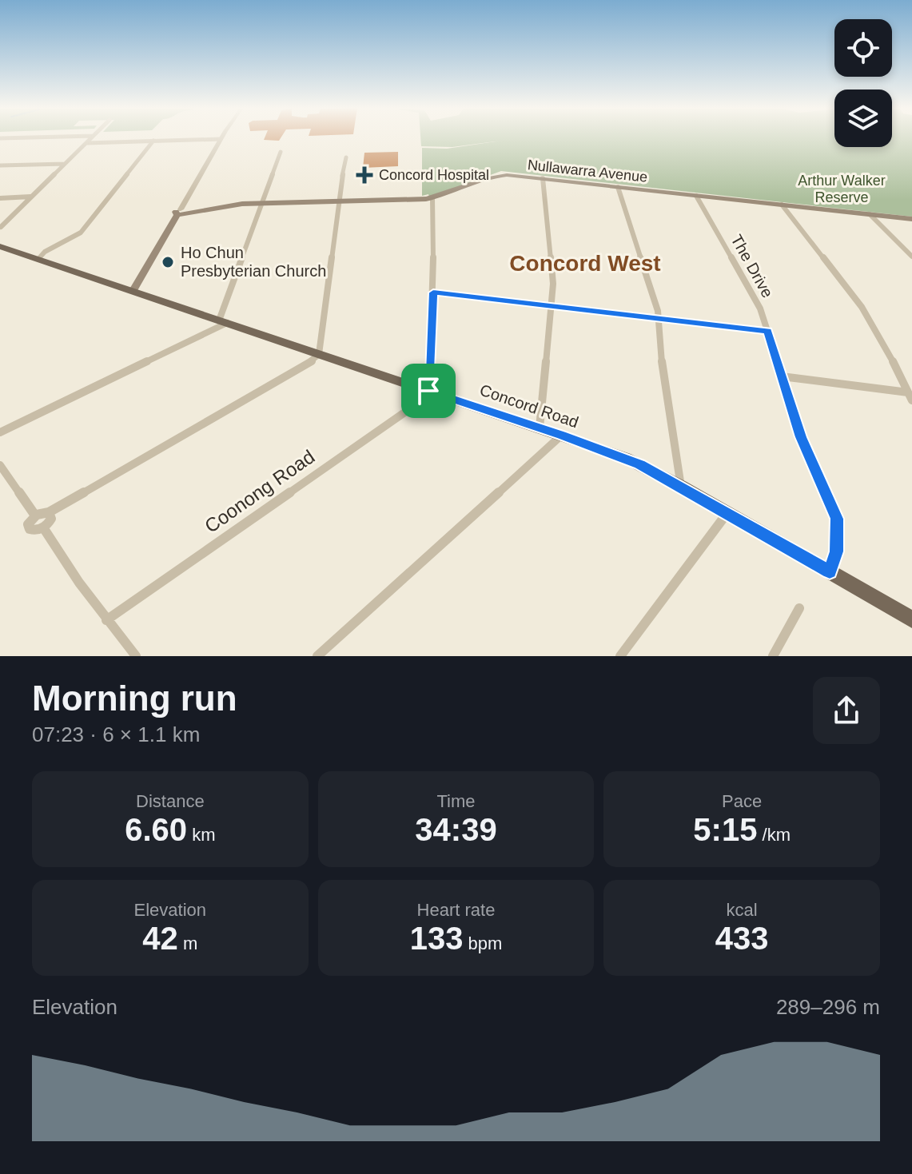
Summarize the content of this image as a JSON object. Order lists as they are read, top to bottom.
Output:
{
  "streets": {
    "main road": ["Nullawarra Avenue", "Concord Road"],
    "street": ["The Drive", "Coonong Road"]
  },
  "crossings": [
    ["Nullawarra Avenue", "The Drive"],
    ["The Drive", "Concord Road"],
    ["Concord Road", "Coonong Road"]
  ],
  "districts": ["Concord West"],
  "parks": ["Arthur Walker Reserve"],
  "places": {
    "health": ["Concord Hospital"],
    "other": ["Ho Chun Presbyterian Church"]
  },
  "page": {
    "heading": ["Morning run", "07:23 · 6 × 1.1 km"],
    "stats": [
      ["Distance", "6.60 km"],
      ["Time", "34:39"],
      ["Pace", "5:15 /km"],
      ["Elevation", "42 m"],
      ["Heart rate", "133 bpm"],
      ["kcal", "433"]
    ],
    "chart": ["Elevation", "289–296 m"]
  }
}
